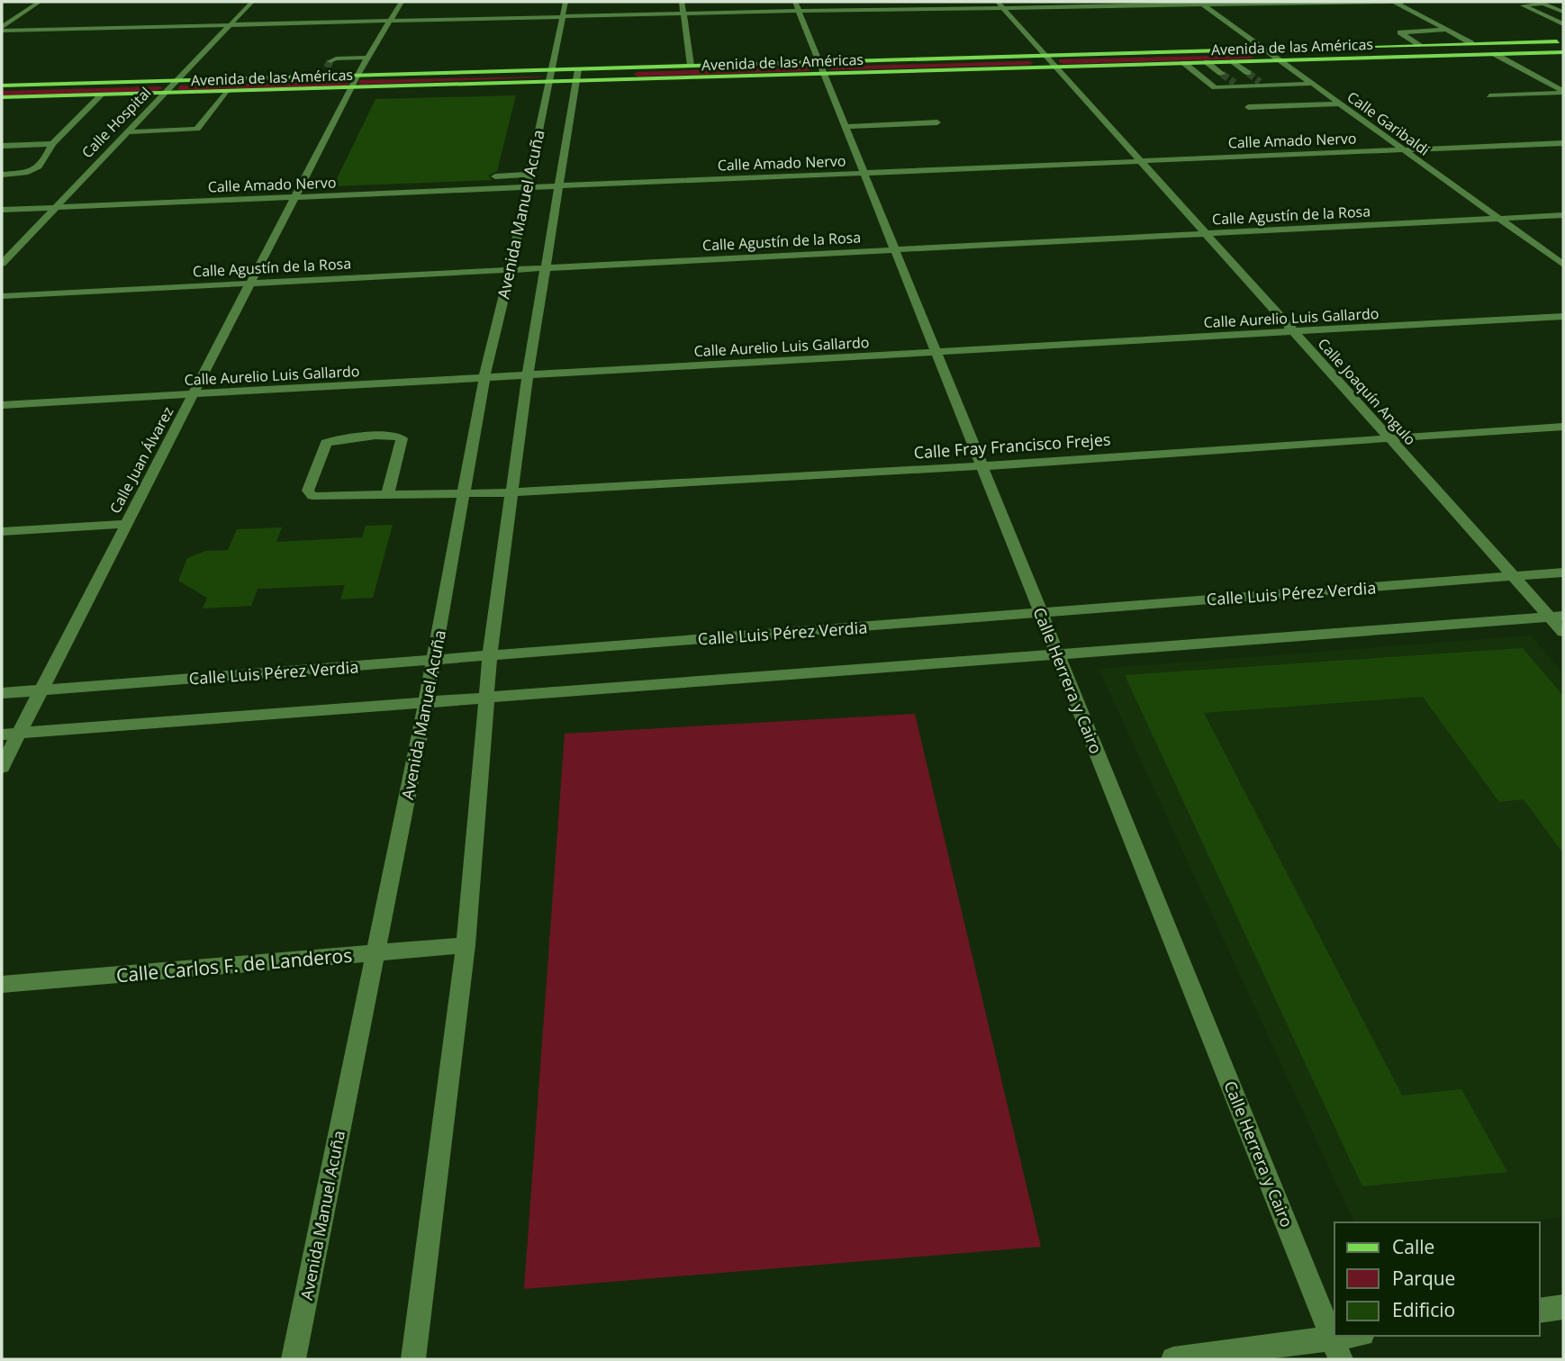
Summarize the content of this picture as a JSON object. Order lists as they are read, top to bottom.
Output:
{
  "streets": {
    "main road": ["Avenida de las Américas"],
    "street": [
      "Calle Hospital",
      "Calle Garibaldi",
      "Calle Amado Nervo",
      "Avenida Manuel Acuña",
      "Calle Agustín de la Rosa",
      "Calle Aurelio Luis Gallardo",
      "Calle Joaquín Angulo",
      "Calle Fray Francisco Frejes",
      "Calle Juan Álvarez",
      "Calle Luis Pérez Verdia",
      "Calle Herrera y Cairo",
      "Calle Carlos F. de Landeros"
    ]
  },
  "crossings": [
    ["Avenida de las Américas", "Calle Hospital"],
    ["Avenida de las Américas", "Calle Garibaldi"],
    ["Avenida de las Américas", "Avenida Manuel Acuña"],
    ["Avenida de las Américas", "Calle Joaquín Angulo"],
    ["Avenida de las Américas", "Calle Juan Álvarez"],
    ["Avenida de las Américas", "Calle Herrera y Cairo"],
    ["Calle Hospital", "Calle Amado Nervo"],
    ["Calle Garibaldi", "Calle Amado Nervo"],
    ["Calle Garibaldi", "Calle Agustín de la Rosa"],
    ["Calle Amado Nervo", "Avenida Manuel Acuña"],
    ["Calle Amado Nervo", "Calle Joaquín Angulo"],
    ["Calle Amado Nervo", "Calle Juan Álvarez"],
    ["Calle Amado Nervo", "Calle Herrera y Cairo"],
    ["Avenida Manuel Acuña", "Calle Agustín de la Rosa"],
    ["Avenida Manuel Acuña", "Calle Aurelio Luis Gallardo"],
    ["Avenida Manuel Acuña", "Calle Fray Francisco Frejes"],
    ["Avenida Manuel Acuña", "Calle Luis Pérez Verdia"],
    ["Avenida Manuel Acuña", "Calle Carlos F. de Landeros"],
    ["Calle Agustín de la Rosa", "Calle Joaquín Angulo"],
    ["Calle Agustín de la Rosa", "Calle Juan Álvarez"],
    ["Calle Agustín de la Rosa", "Calle Herrera y Cairo"],
    ["Calle Aurelio Luis Gallardo", "Calle Joaquín Angulo"],
    ["Calle Aurelio Luis Gallardo", "Calle Juan Álvarez"],
    ["Calle Aurelio Luis Gallardo", "Calle Herrera y Cairo"],
    ["Calle Joaquín Angulo", "Calle Fray Francisco Frejes"],
    ["Calle Joaquín Angulo", "Calle Luis Pérez Verdia"],
    ["Calle Fray Francisco Frejes", "Calle Herrera y Cairo"],
    ["Calle Juan Álvarez", "Calle Luis Pérez Verdia"],
    ["Calle Luis Pérez Verdia", "Calle Herrera y Cairo"]
  ],
  "legend": ["Calle", "Parque", "Edificio"]
}
